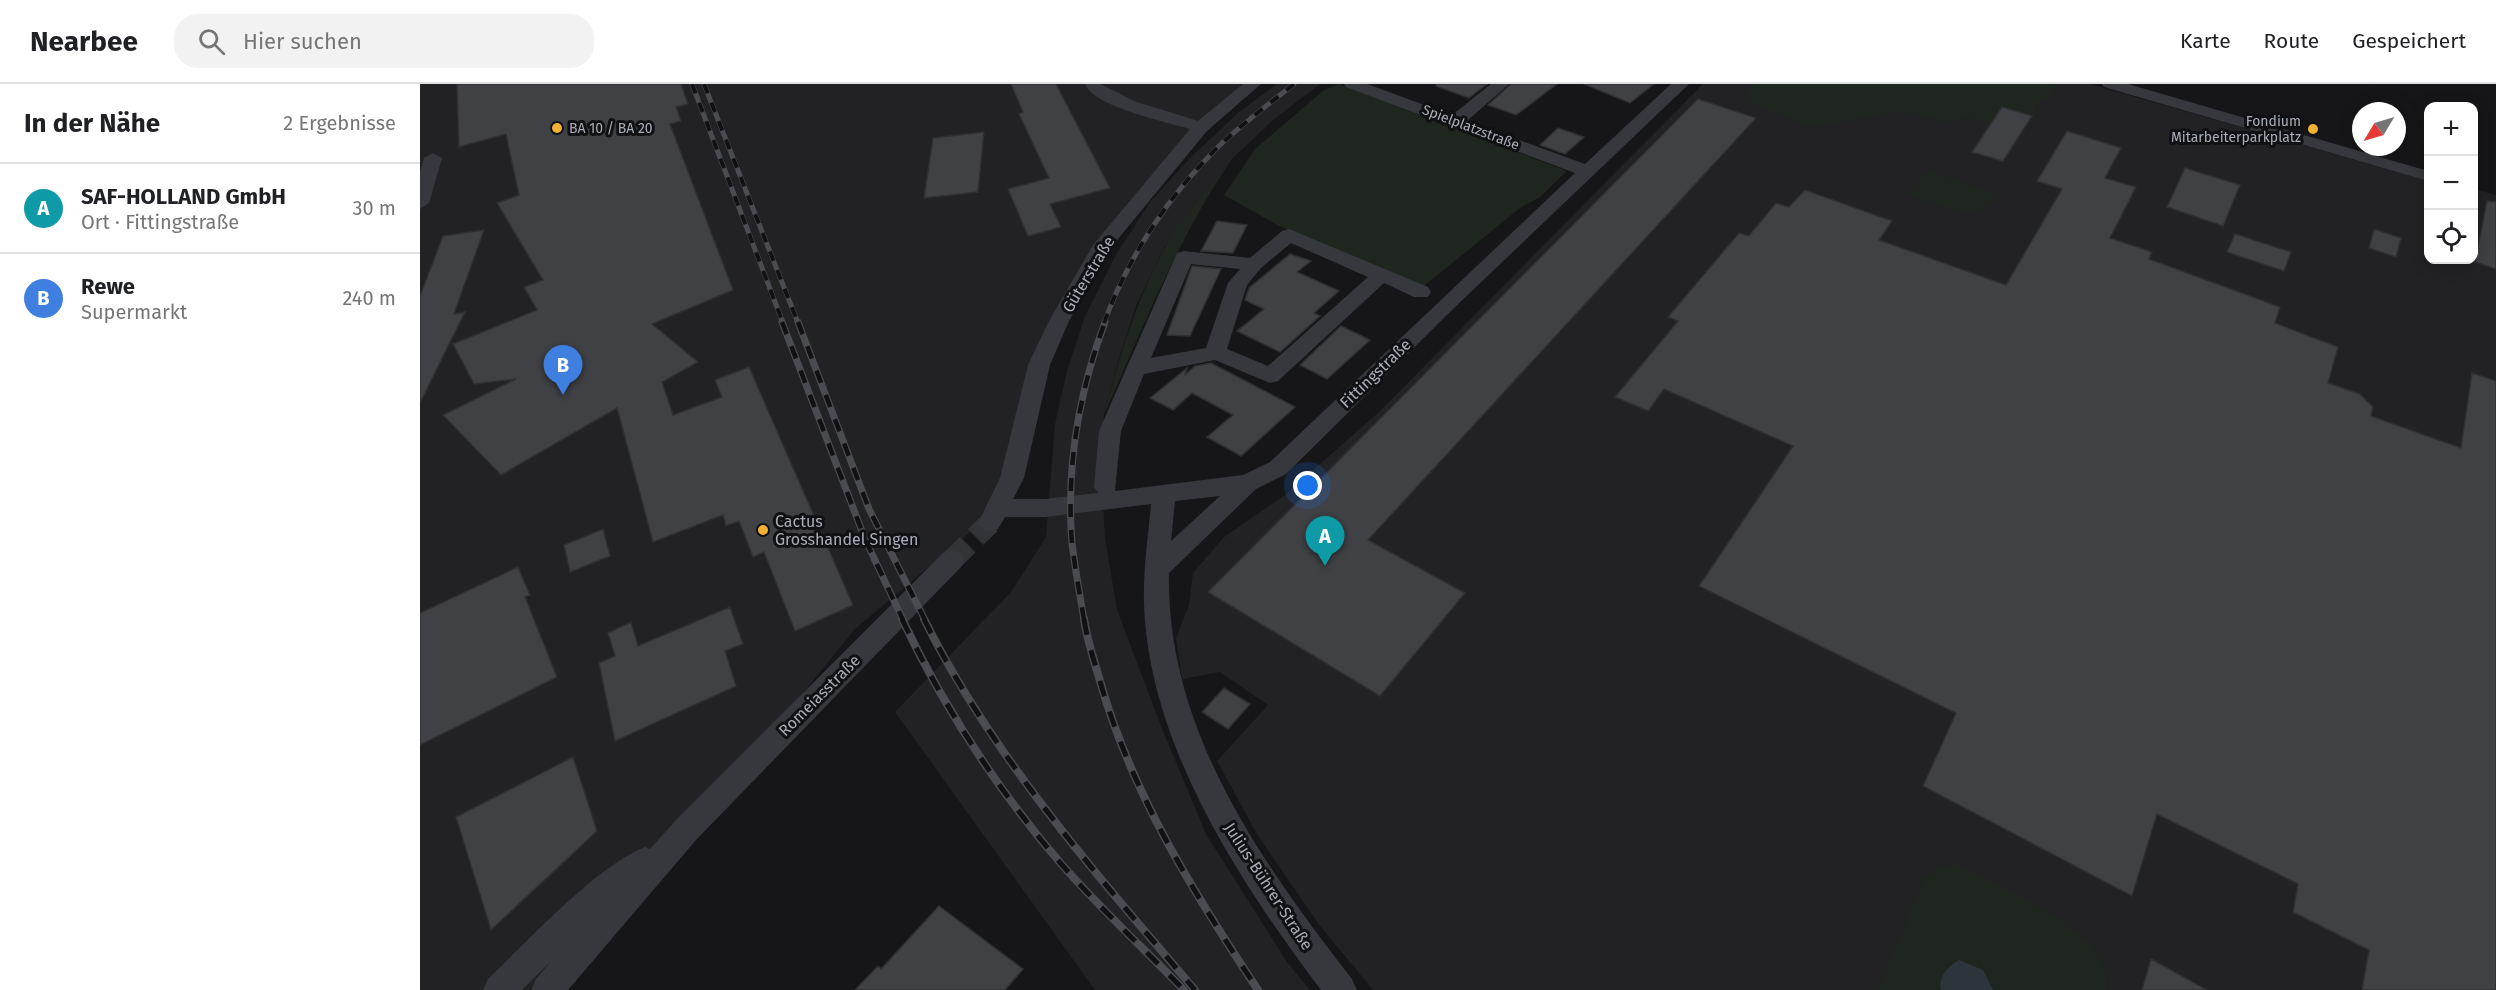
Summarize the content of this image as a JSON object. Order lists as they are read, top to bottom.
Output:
{
  "streets": {
    "street": [
      "Spielplatzstraße",
      "Güterstraße",
      "Fittingstraße",
      "Romeiasstraße",
      "Julius-Bührer-Straße"
    ]
  },
  "crossings": [
    ["Spielplatzstraße", "Fittingstraße"],
    ["Güterstraße", "Fittingstraße"],
    ["Fittingstraße", "Julius-Bührer-Straße"]
  ],
  "places": ["BA 10 / BA 20", "Fondium Mitarbeiterparkplatz", "Cactus Grosshandel Singen"],
  "north": "bottom left",
  "page": {
    "header": "Nearbee",
    "search": "Hier suchen",
    "nav": ["Karte", "Route", "Gespeichert"],
    "heading": ["In der Nähe", "2 Ergebnisse"],
    "map_buttons": ["+", "−"],
    "list": [
      {
        "mark": "A",
        "name": "SAF-HOLLAND GmbH",
        "note": "Ort · Fittingstraße",
        "value": "30 m"
      },
      {
        "mark": "B",
        "name": "Rewe",
        "note": "Supermarkt",
        "value": "240 m"
      }
    ],
    "pins": ["B", "A"]
  }
}
